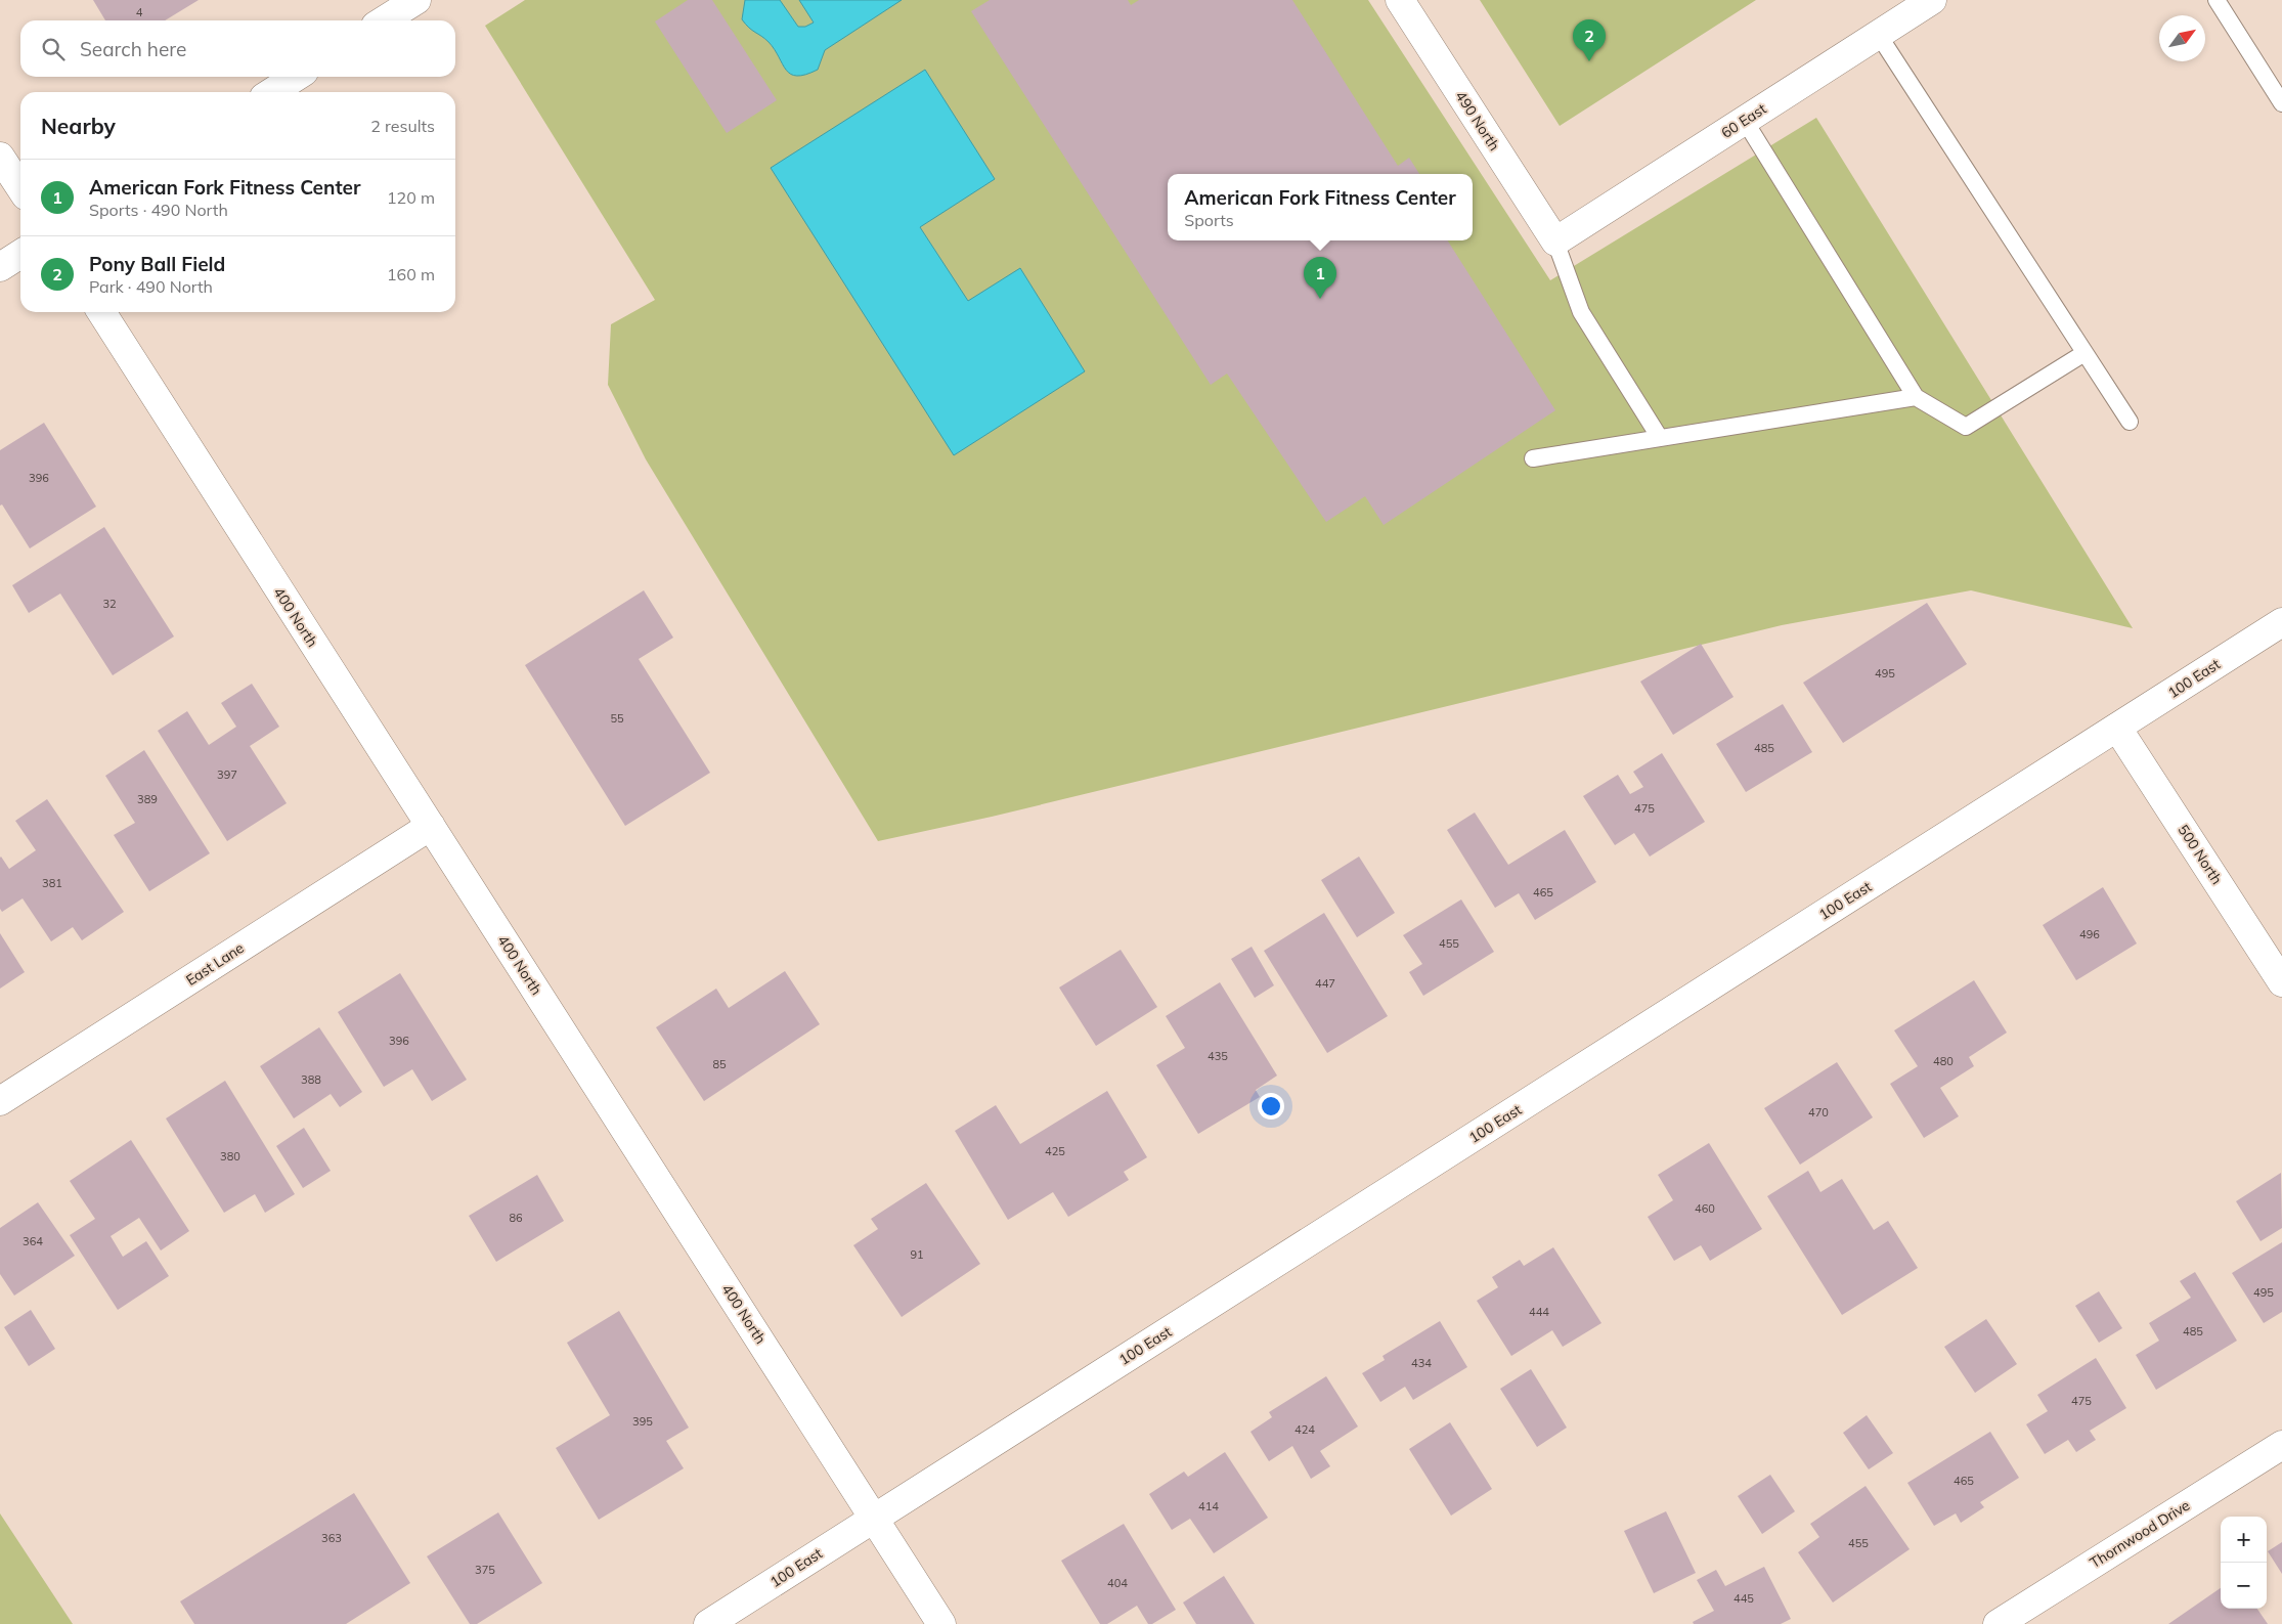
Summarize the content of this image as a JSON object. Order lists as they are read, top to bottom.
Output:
{
  "streets": {
    "street": [
      "490 North",
      "60 East",
      "400 North",
      "100 East",
      "500 North",
      "East Lane",
      "Thornwood Drive"
    ]
  },
  "crossings": [
    ["490 North", "60 East"],
    ["400 North", "100 East"],
    ["400 North", "East Lane"],
    ["100 East", "500 North"]
  ],
  "house_numbers": [
    "4",
    "396",
    "32",
    "495",
    "55",
    "485",
    "397",
    "389",
    "475",
    "381",
    "465",
    "496",
    "455",
    "447",
    "396",
    "435",
    "480",
    "85",
    "388",
    "470",
    "425",
    "380",
    "460",
    "86",
    "364",
    "91",
    "495",
    "444",
    "485",
    "434",
    "475",
    "395",
    "424",
    "465",
    "414",
    "363",
    "455",
    "375",
    "404",
    "445"
  ],
  "north": "top right",
  "page": {
    "pins": ["2", "1"],
    "search": "Search here",
    "heading": ["Nearby", "2 results"],
    "list": [
      {
        "mark": "1",
        "name": "American Fork Fitness Center",
        "note": "Sports · 490 North",
        "value": "120 m"
      },
      {
        "mark": "2",
        "name": "Pony Ball Field",
        "note": "Park · 490 North",
        "value": "160 m"
      }
    ],
    "popup": ["American Fork Fitness Center", "Sports"],
    "map_buttons": ["+", "−"]
  }
}
